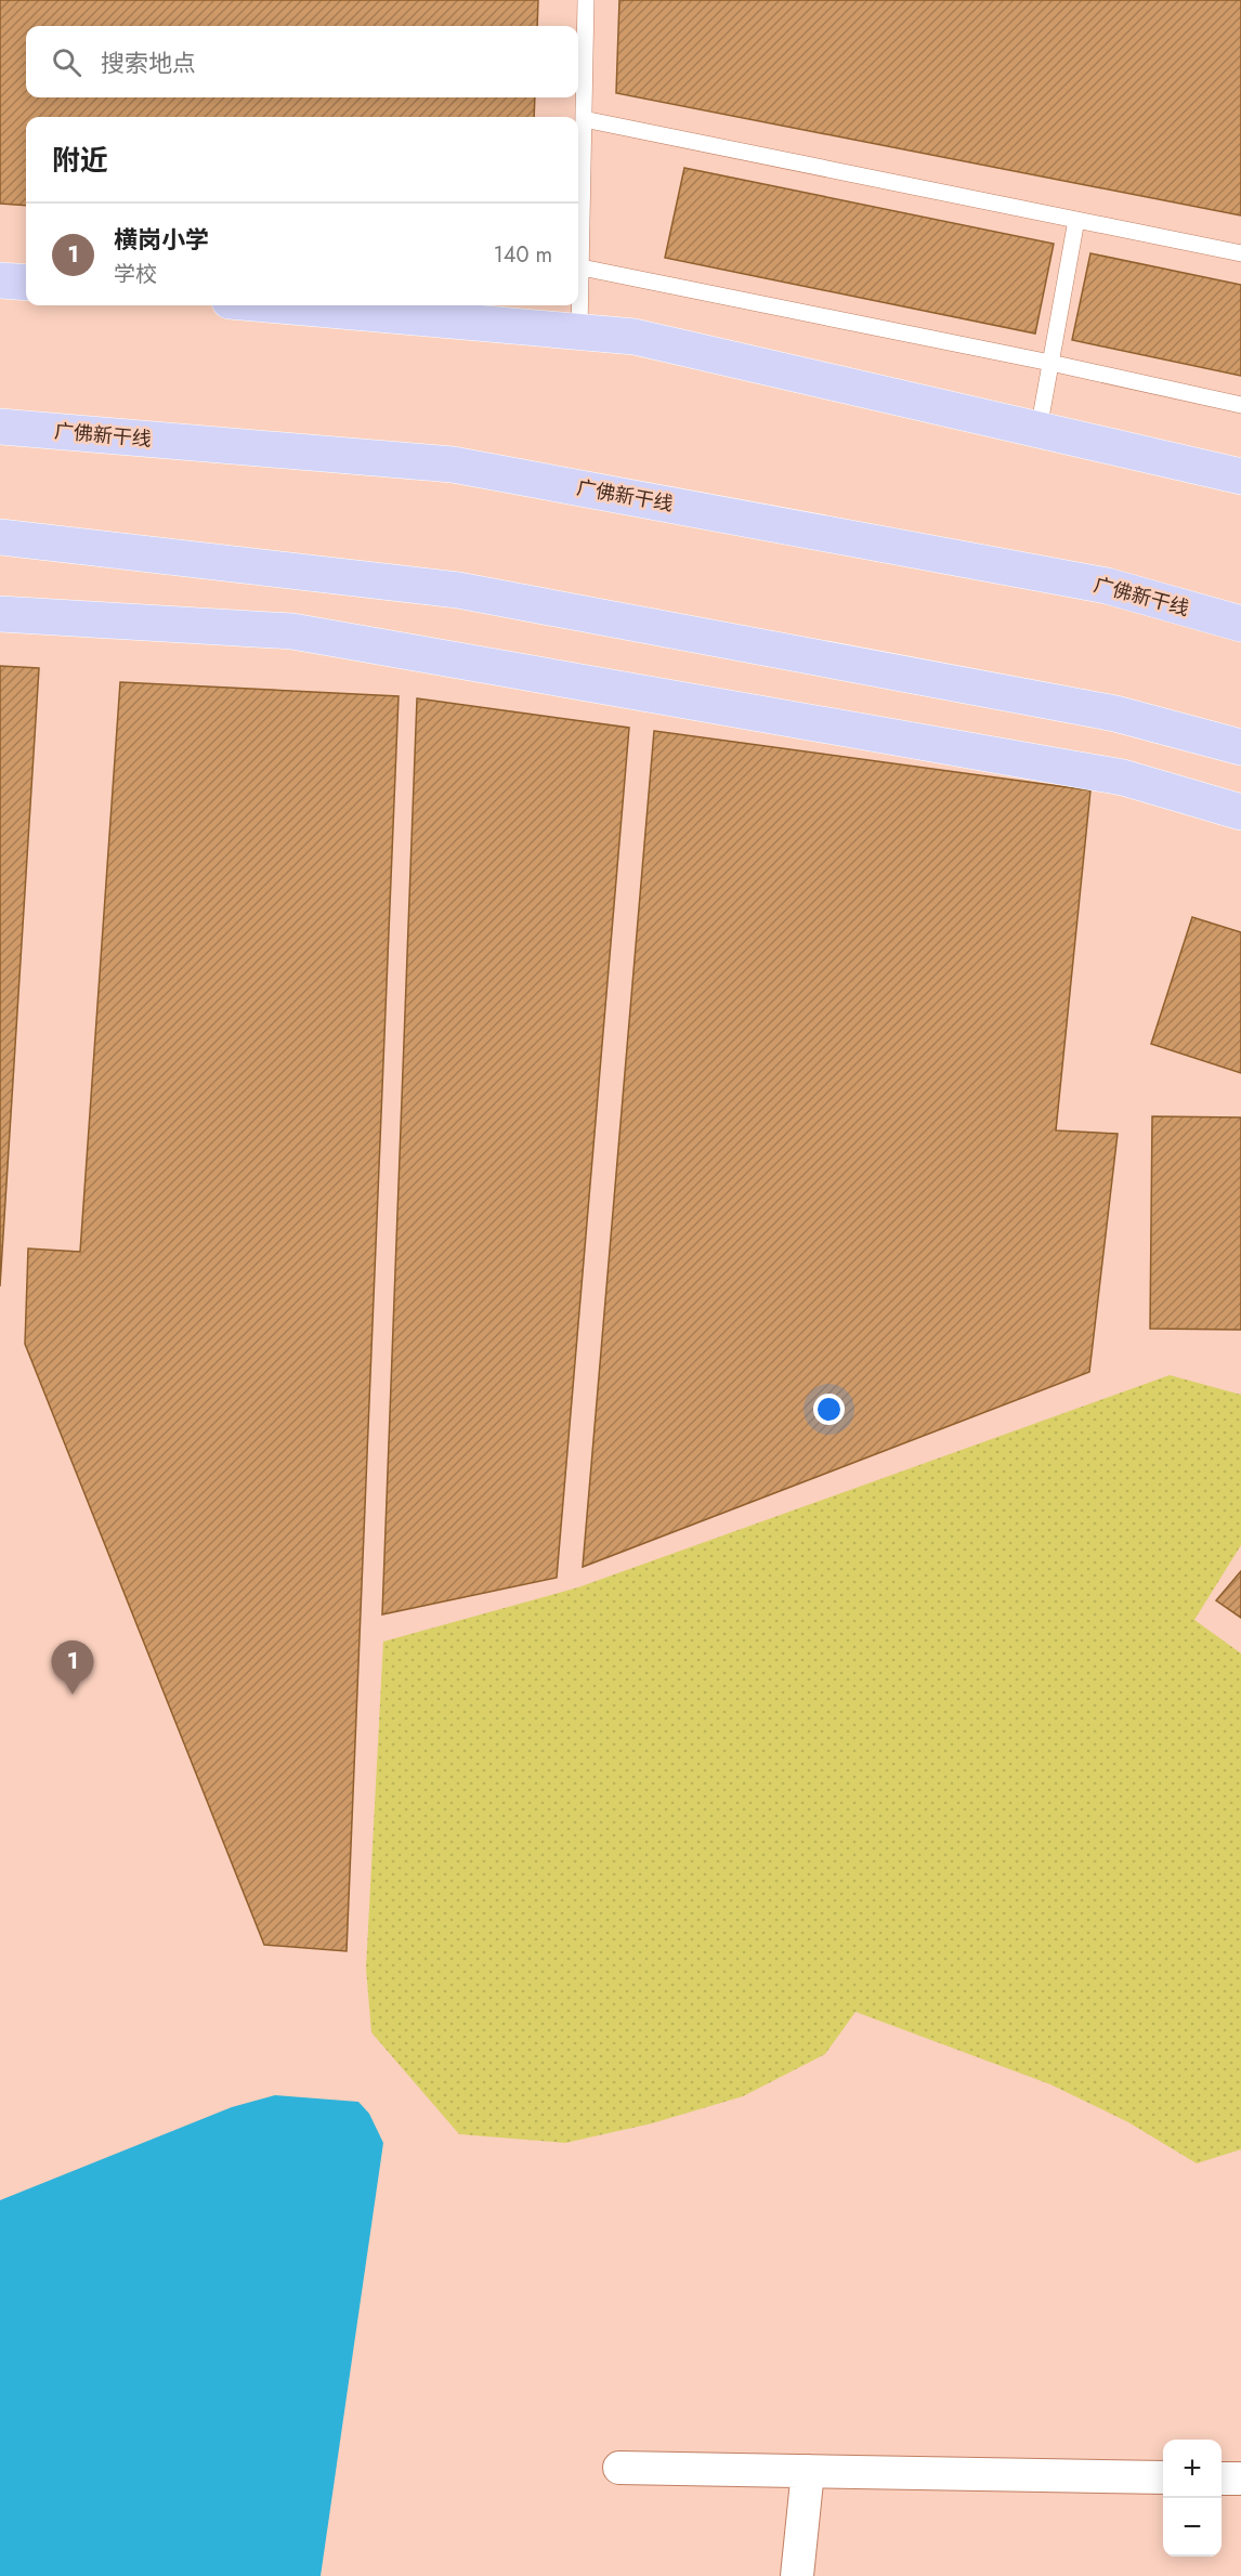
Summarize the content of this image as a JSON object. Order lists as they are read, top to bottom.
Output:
{
  "streets": {
    "main road": ["广佛新干线"]
  },
  "page": {
    "search": "搜索地点",
    "heading": "附近",
    "list": [
      {
        "mark": "1",
        "name": "横岗小学",
        "note": "学校",
        "value": "140 m"
      }
    ],
    "pins": "1",
    "map_buttons": ["+", "−"]
  }
}
